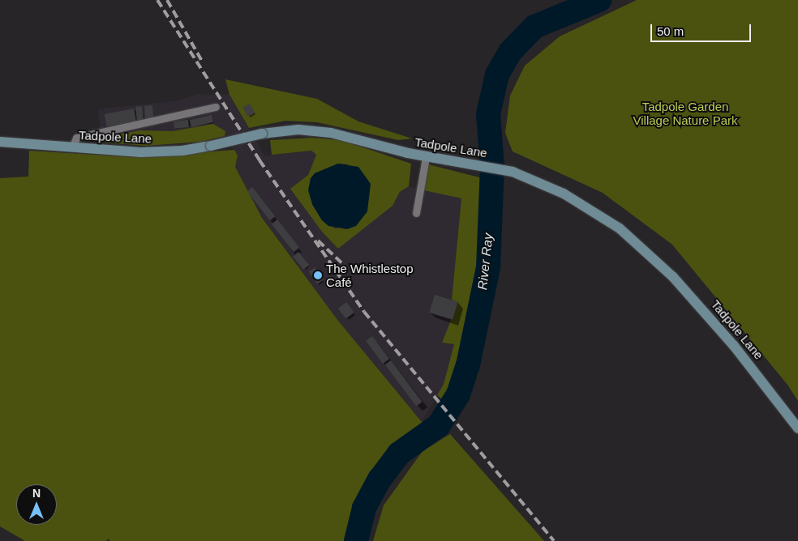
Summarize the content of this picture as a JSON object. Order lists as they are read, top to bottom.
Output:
{
  "streets": {
    "street": ["Tadpole Lane"]
  },
  "water": ["River Ray"],
  "parks": ["Tadpole Garden Village Nature Park"],
  "places": ["The Whistlestop Café"],
  "scale_bar": "50 m",
  "north": "top"
}
